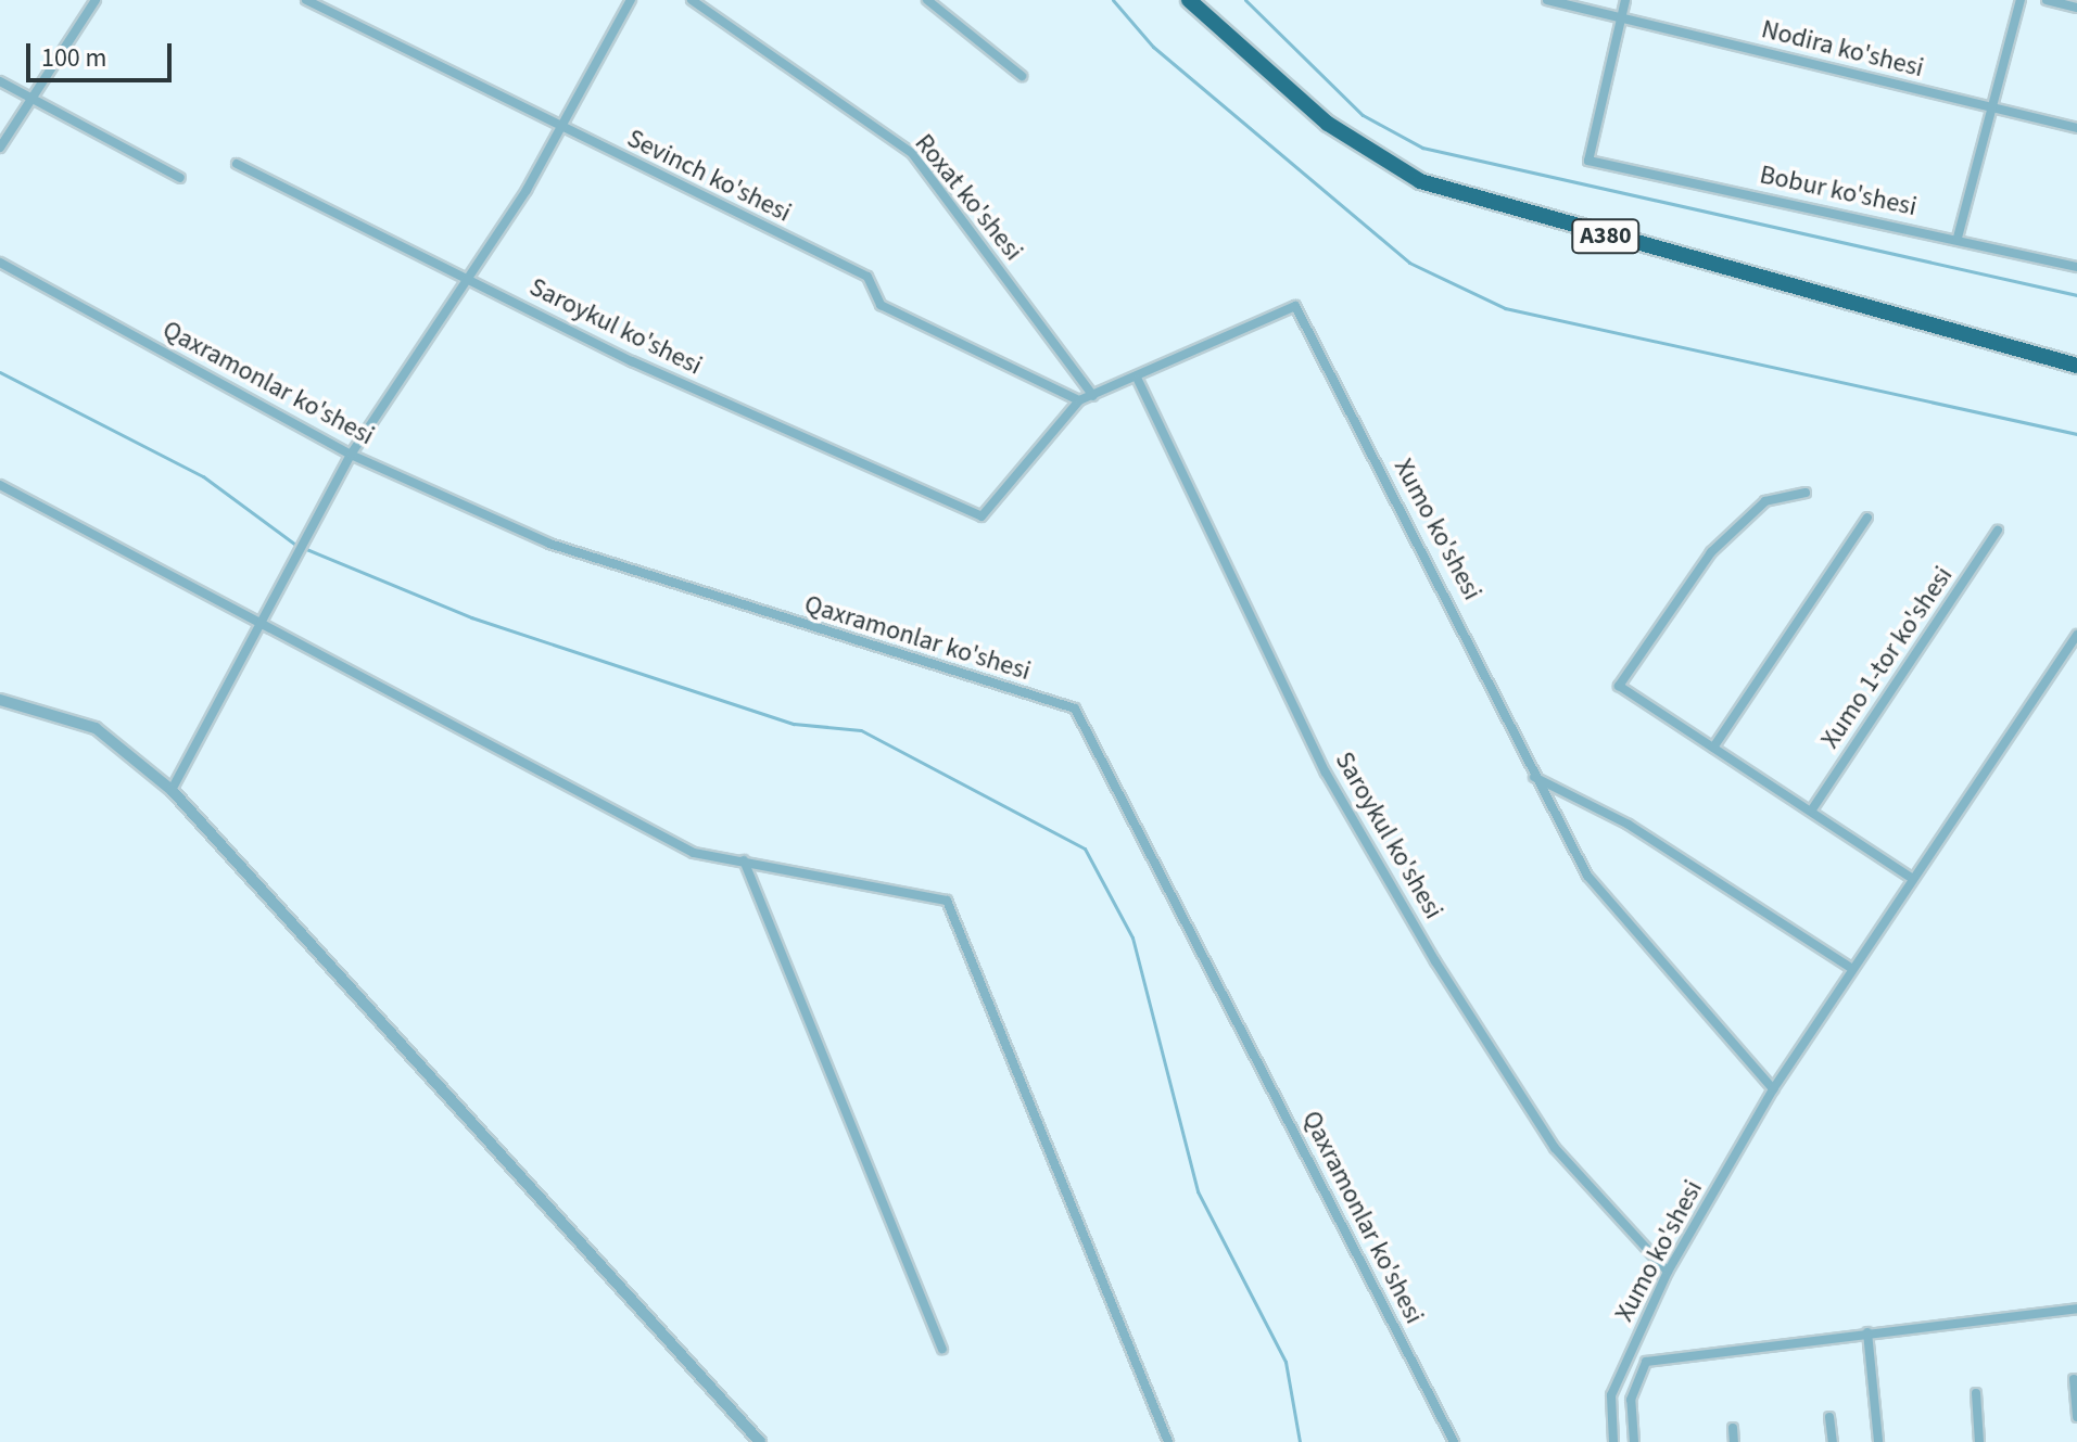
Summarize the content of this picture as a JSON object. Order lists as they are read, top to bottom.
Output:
{
  "streets": {
    "highway": ["A380"],
    "street": [
      "Nodira ko'shesi",
      "Sevinch ko'shesi",
      "Bobur ko'shesi",
      "Roxat ko'shesi",
      "Saroykul ko'shesi",
      "Qaxramonlar ko'shesi",
      "Xumo ko'shesi",
      "Xumo 1-tor ko'shesi"
    ]
  },
  "crossings": [
    ["Nodira ko'shesi", "Bobur ko'shesi"],
    ["Sevinch ko'shesi", "Saroykul ko'shesi"],
    ["Saroykul ko'shesi", "Xumo ko'shesi"]
  ],
  "scale_bar": "100 m"
}
